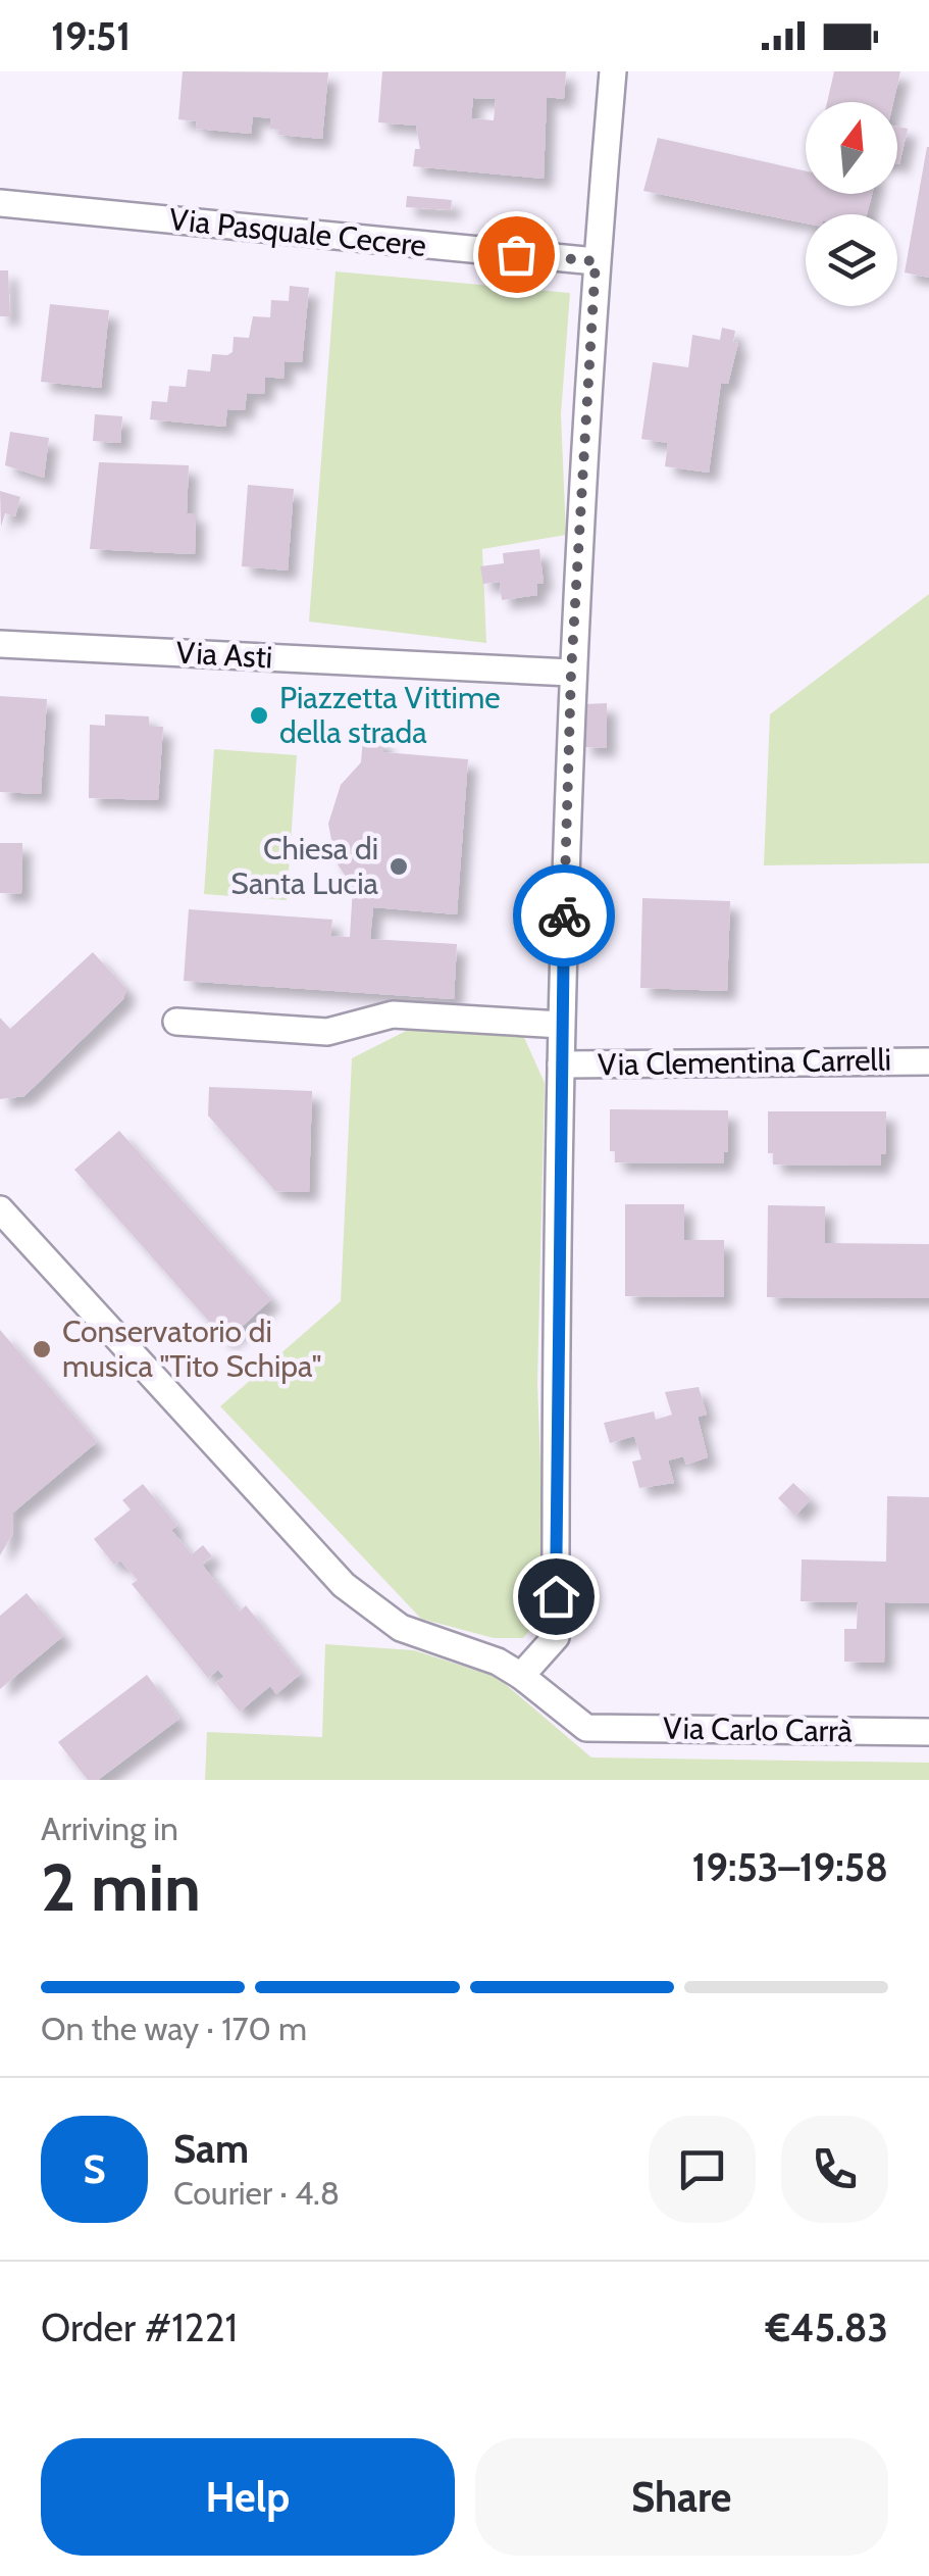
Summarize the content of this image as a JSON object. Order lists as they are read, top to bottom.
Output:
{
  "streets": {
    "street": [
      "Via Pasquale Cecere",
      "Via Asti",
      "Via Clementina Carrelli",
      "Via Carlo Carrà"
    ]
  },
  "places": ["Piazzetta Vittime della strada", "Chiesa di Santa Lucia", "Conservatorio di musica \"Tito Schipa\""],
  "north": "top",
  "page": {
    "status": "19:51",
    "heading": ["2 min", "Arriving in", "19:53–19:58"],
    "panel": [
      "Sam",
      "Courier · 4.8",
      "Order #1221",
      "€45.83"
    ],
    "bar": "On the way · 170 m",
    "round": "S",
    "buttons": ["Help", "Share"]
  }
}
